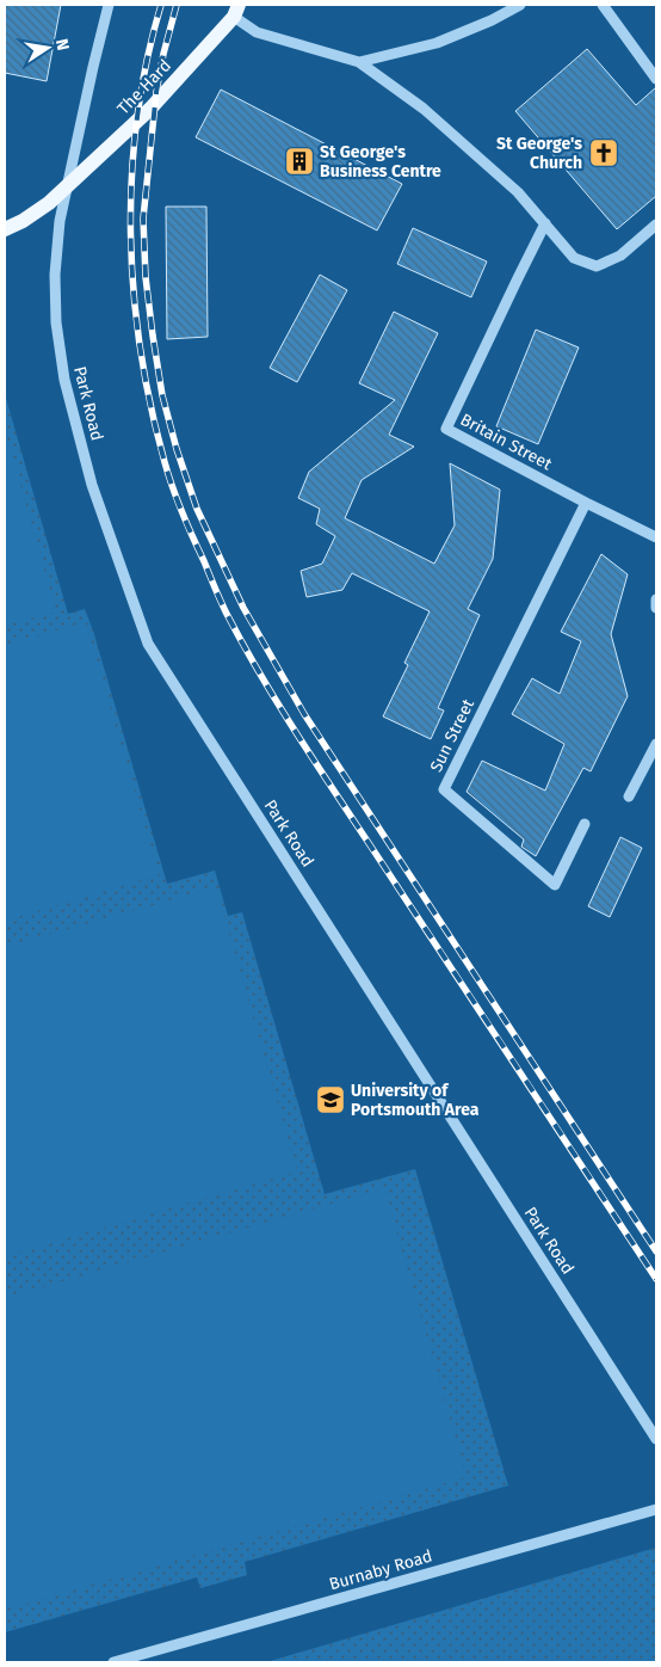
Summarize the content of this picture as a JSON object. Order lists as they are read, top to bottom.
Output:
{
  "streets": {
    "main road": ["The Hard"],
    "street": [
      "Park Road",
      "Britain Street",
      "Sun Street",
      "Burnaby Road"
    ]
  },
  "crossings": [
    ["The Hard", "Park Road"],
    ["Britain Street", "Sun Street"]
  ],
  "places": {
    "church": ["St George's Church"],
    "building": ["St George's Business Centre"],
    "school or university": ["University of Portsmouth Area"]
  },
  "north": "right"
}
